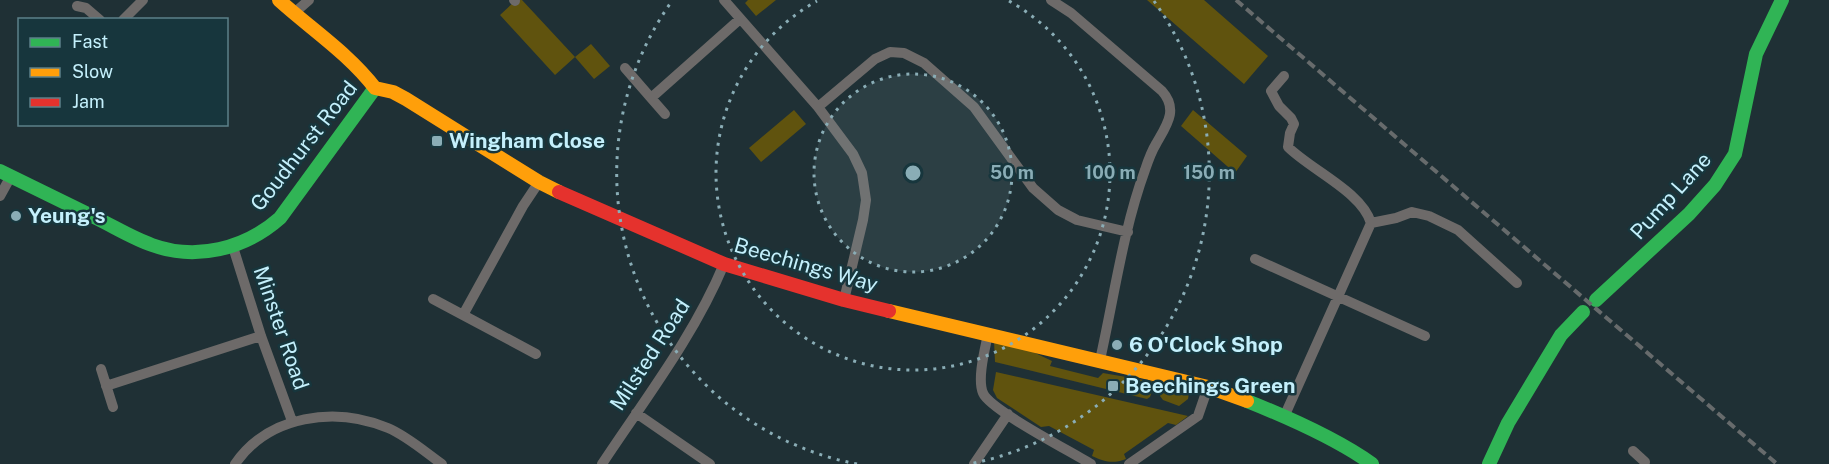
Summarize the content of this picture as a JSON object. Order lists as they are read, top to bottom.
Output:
{
  "streets": {
    "street": [
      "Goudhurst Road",
      "Pump Lane",
      "Beechings Way",
      "Minster Road",
      "Milsted Road"
    ]
  },
  "crossings": [
    ["Goudhurst Road", "Beechings Way"],
    ["Goudhurst Road", "Minster Road"],
    ["Beechings Way", "Milsted Road"]
  ],
  "places": {
    "transit": ["Wingham Close", "Beechings Green"],
    "other": ["Yeung's", "6 O'Clock Shop"]
  },
  "legend": ["Fast", "Slow", "Jam"],
  "rings": ["50 m", "100 m", "150 m"]
}
